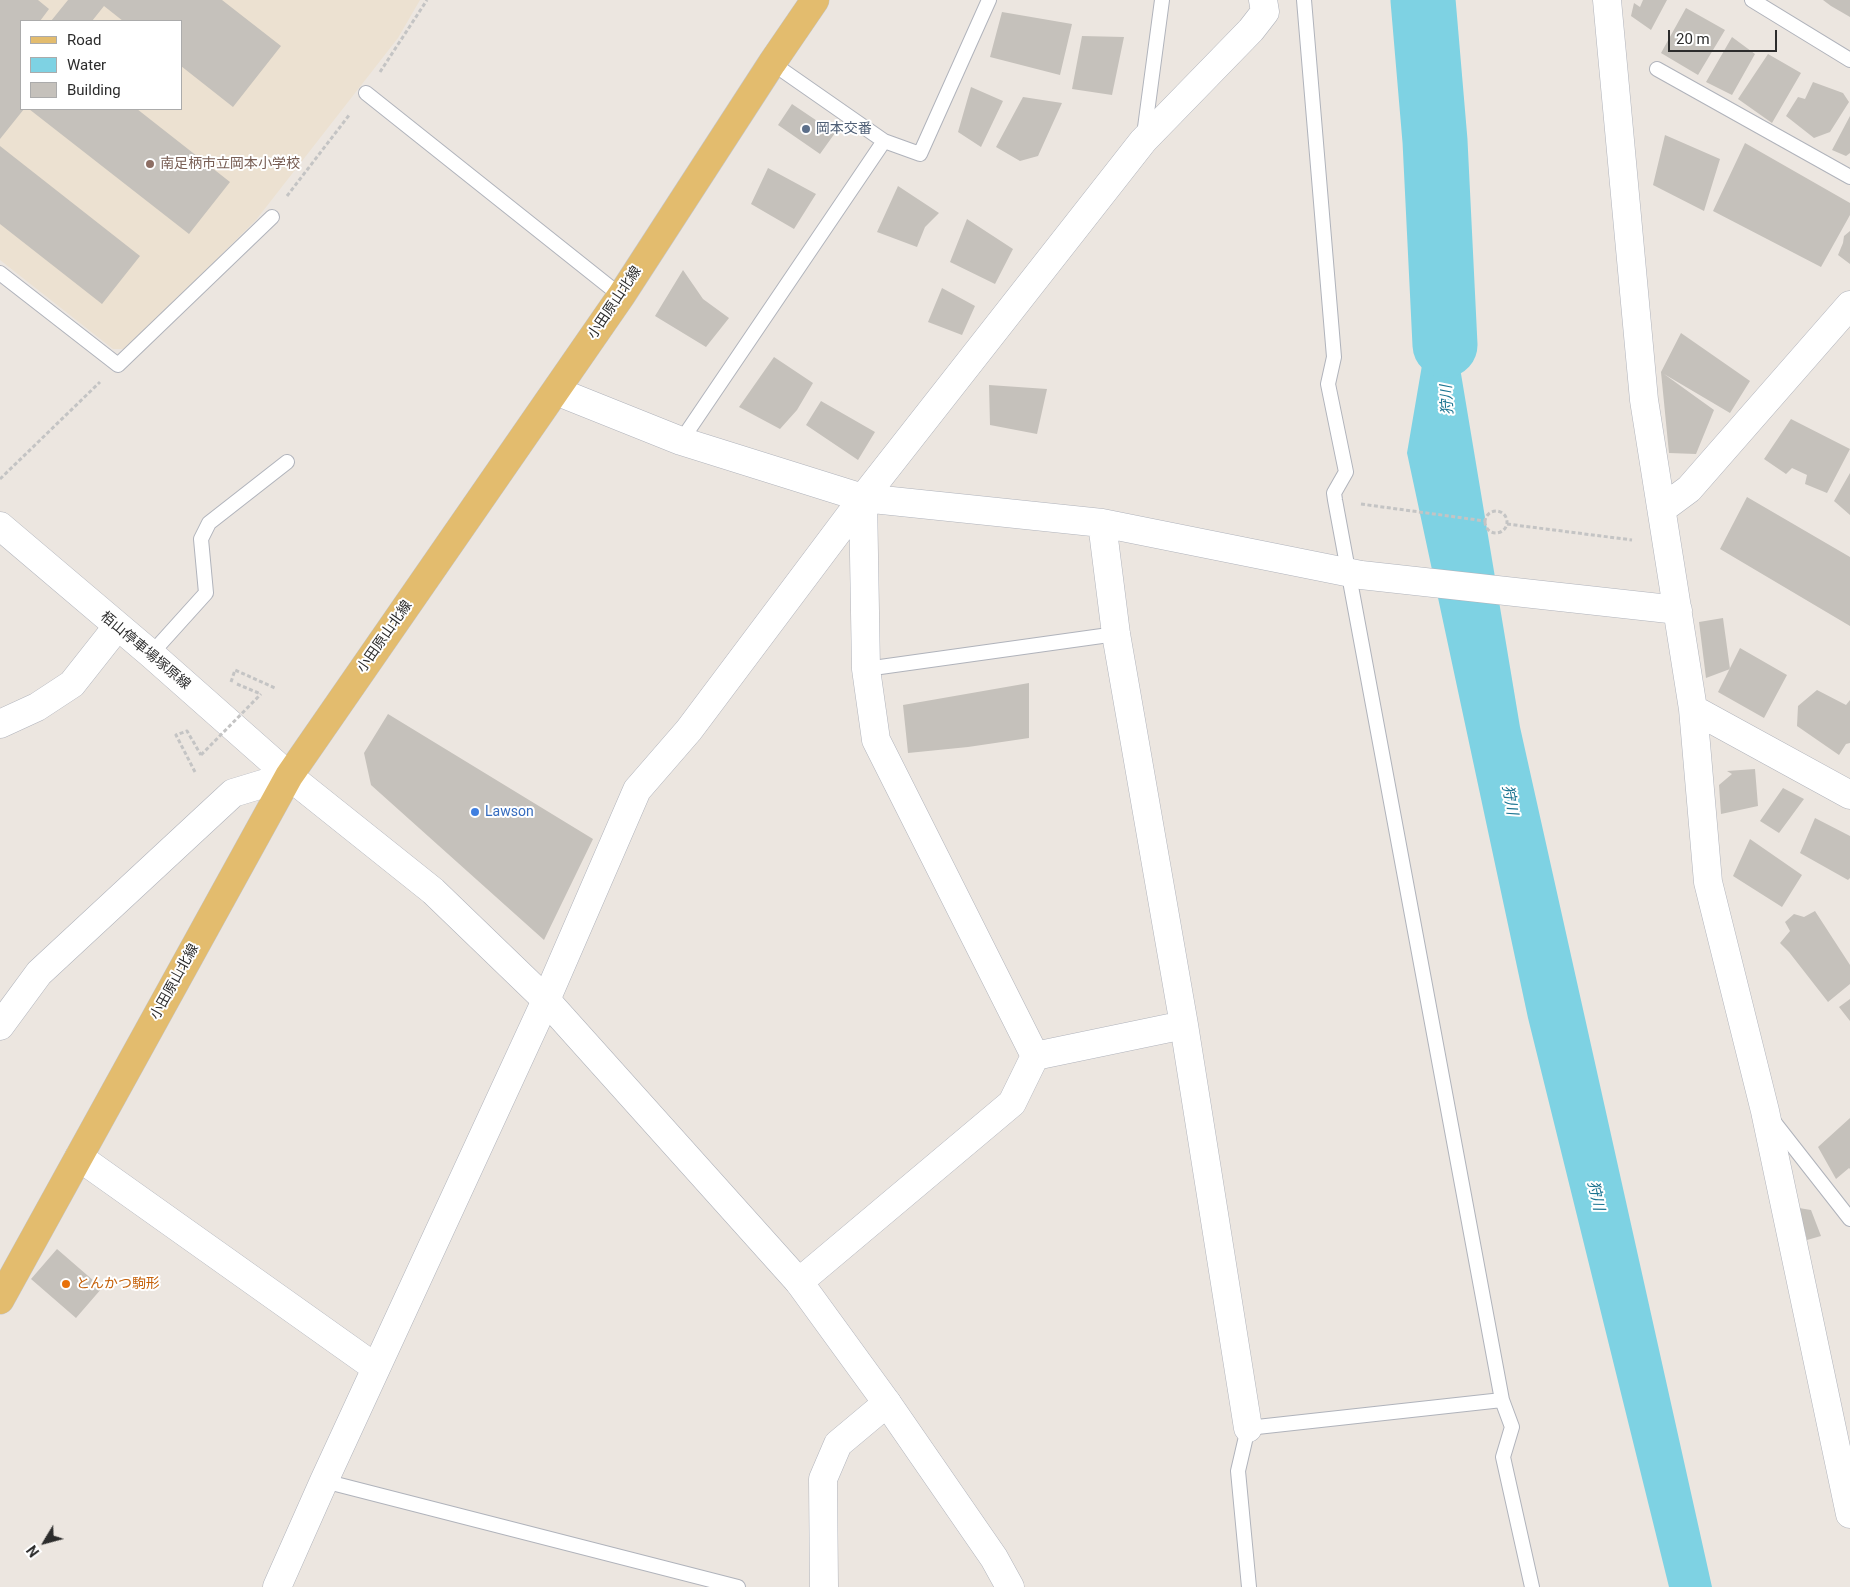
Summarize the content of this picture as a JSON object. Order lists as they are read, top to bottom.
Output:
{
  "streets": {
    "main road": ["小田原山北線"],
    "street": ["栢山停車場塚原線"]
  },
  "crossings": [
    ["小田原山北線", "栢山停車場塚原線"]
  ],
  "water": ["狩川"],
  "places": [
    "岡本交番",
    "南足柄市立岡本小学校",
    "Lawson",
    "とんかつ駒形"
  ],
  "legend": ["Road", "Water", "Building"],
  "scale_bar": "20 m",
  "north": "bottom left"
}
